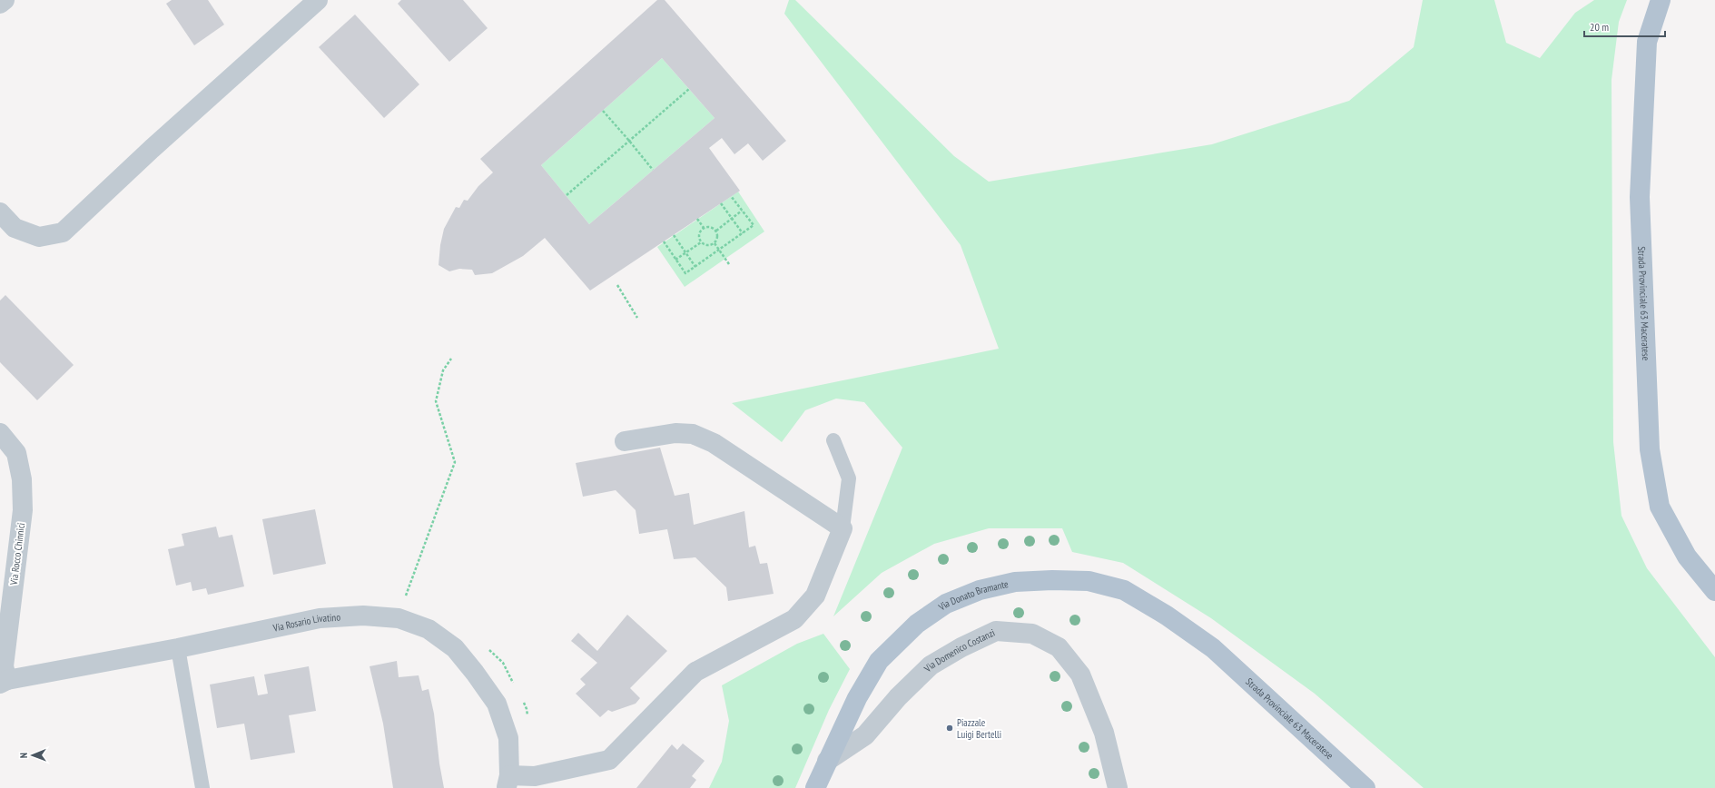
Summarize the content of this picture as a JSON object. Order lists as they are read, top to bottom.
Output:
{
  "streets": {
    "main road": ["Strada Provinciale 63 Maceratese", "Via Donato Bramante"],
    "street": ["Via Rocco Chinnici", "Via Rosario Livatino", "Via Domenico Costanzi"]
  },
  "crossings": [
    ["Strada Provinciale 63 Maceratese", "Via Donato Bramante"],
    ["Via Rocco Chinnici", "Via Rosario Livatino"],
    ["Via Donato Bramante", "Via Domenico Costanzi"]
  ],
  "places": ["Piazzale Luigi Bertelli"],
  "scale_bar": "20 m",
  "north": "left"
}
